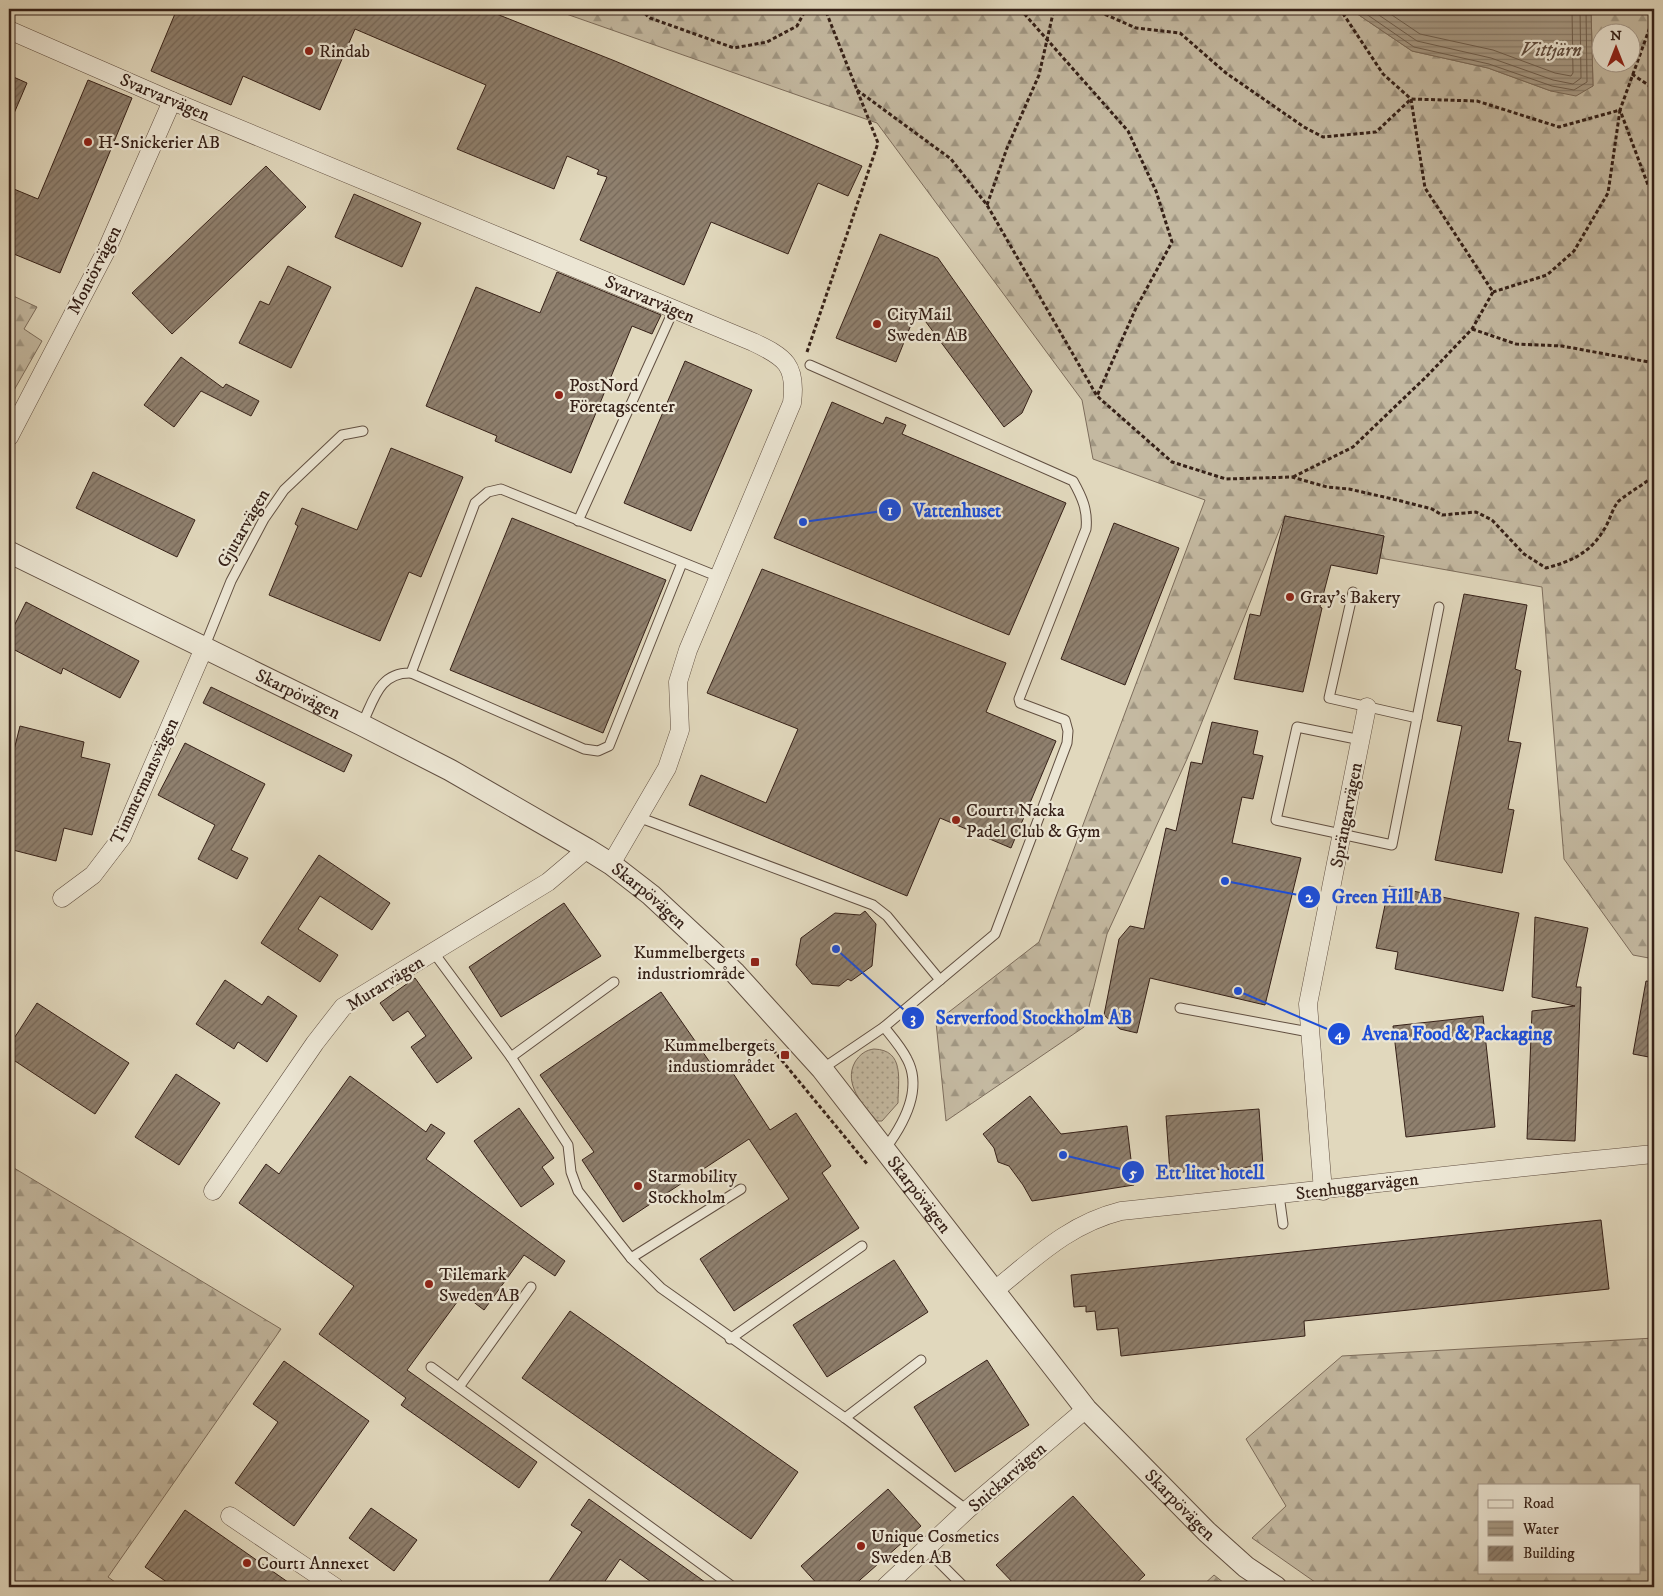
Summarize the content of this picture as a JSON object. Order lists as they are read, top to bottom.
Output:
{
  "streets": {
    "street": [
      "Svarvarvägen",
      "Montörvägen",
      "Skarpövägen",
      "Timmermansvägen",
      "Sprängarvägen",
      "Murarvägen",
      "Stenhuggarvägen",
      "Snickarvägen"
    ],
    "lane": ["Gjutarvägen"]
  },
  "crossings": [
    ["Svarvarvägen", "Montörvägen"],
    ["Svarvarvägen", "Skarpövägen"],
    ["Gjutarvägen", "Skarpövägen"],
    ["Gjutarvägen", "Timmermansvägen"],
    ["Skarpövägen", "Timmermansvägen"],
    ["Skarpövägen", "Murarvägen"],
    ["Skarpövägen", "Stenhuggarvägen"],
    ["Skarpövägen", "Snickarvägen"],
    ["Sprängarvägen", "Stenhuggarvägen"]
  ],
  "water": ["Vittjärn"],
  "places": {
    "other": [
      "Rindab",
      "H-Snickerier AB",
      "CityMail Sweden AB",
      "PostNord Företagscenter",
      "Vattenhuset",
      "Gray's Bakery",
      "Court1 Nacka Padel Club & Gym",
      "Green Hill AB",
      "Serverfood Stockholm AB",
      "Avena Food & Packaging",
      "Ett litet hotell",
      "Starmobility Stockholm",
      "Tilemark Sweden AB",
      "Unique Cosmetics Sweden AB",
      "Court1 Annexet"
    ],
    "transit": ["Kummelbergets industriområde", "Kummelbergets industiområdet"]
  },
  "legend": ["Road", "Water", "Building"],
  "north": "top"
}
